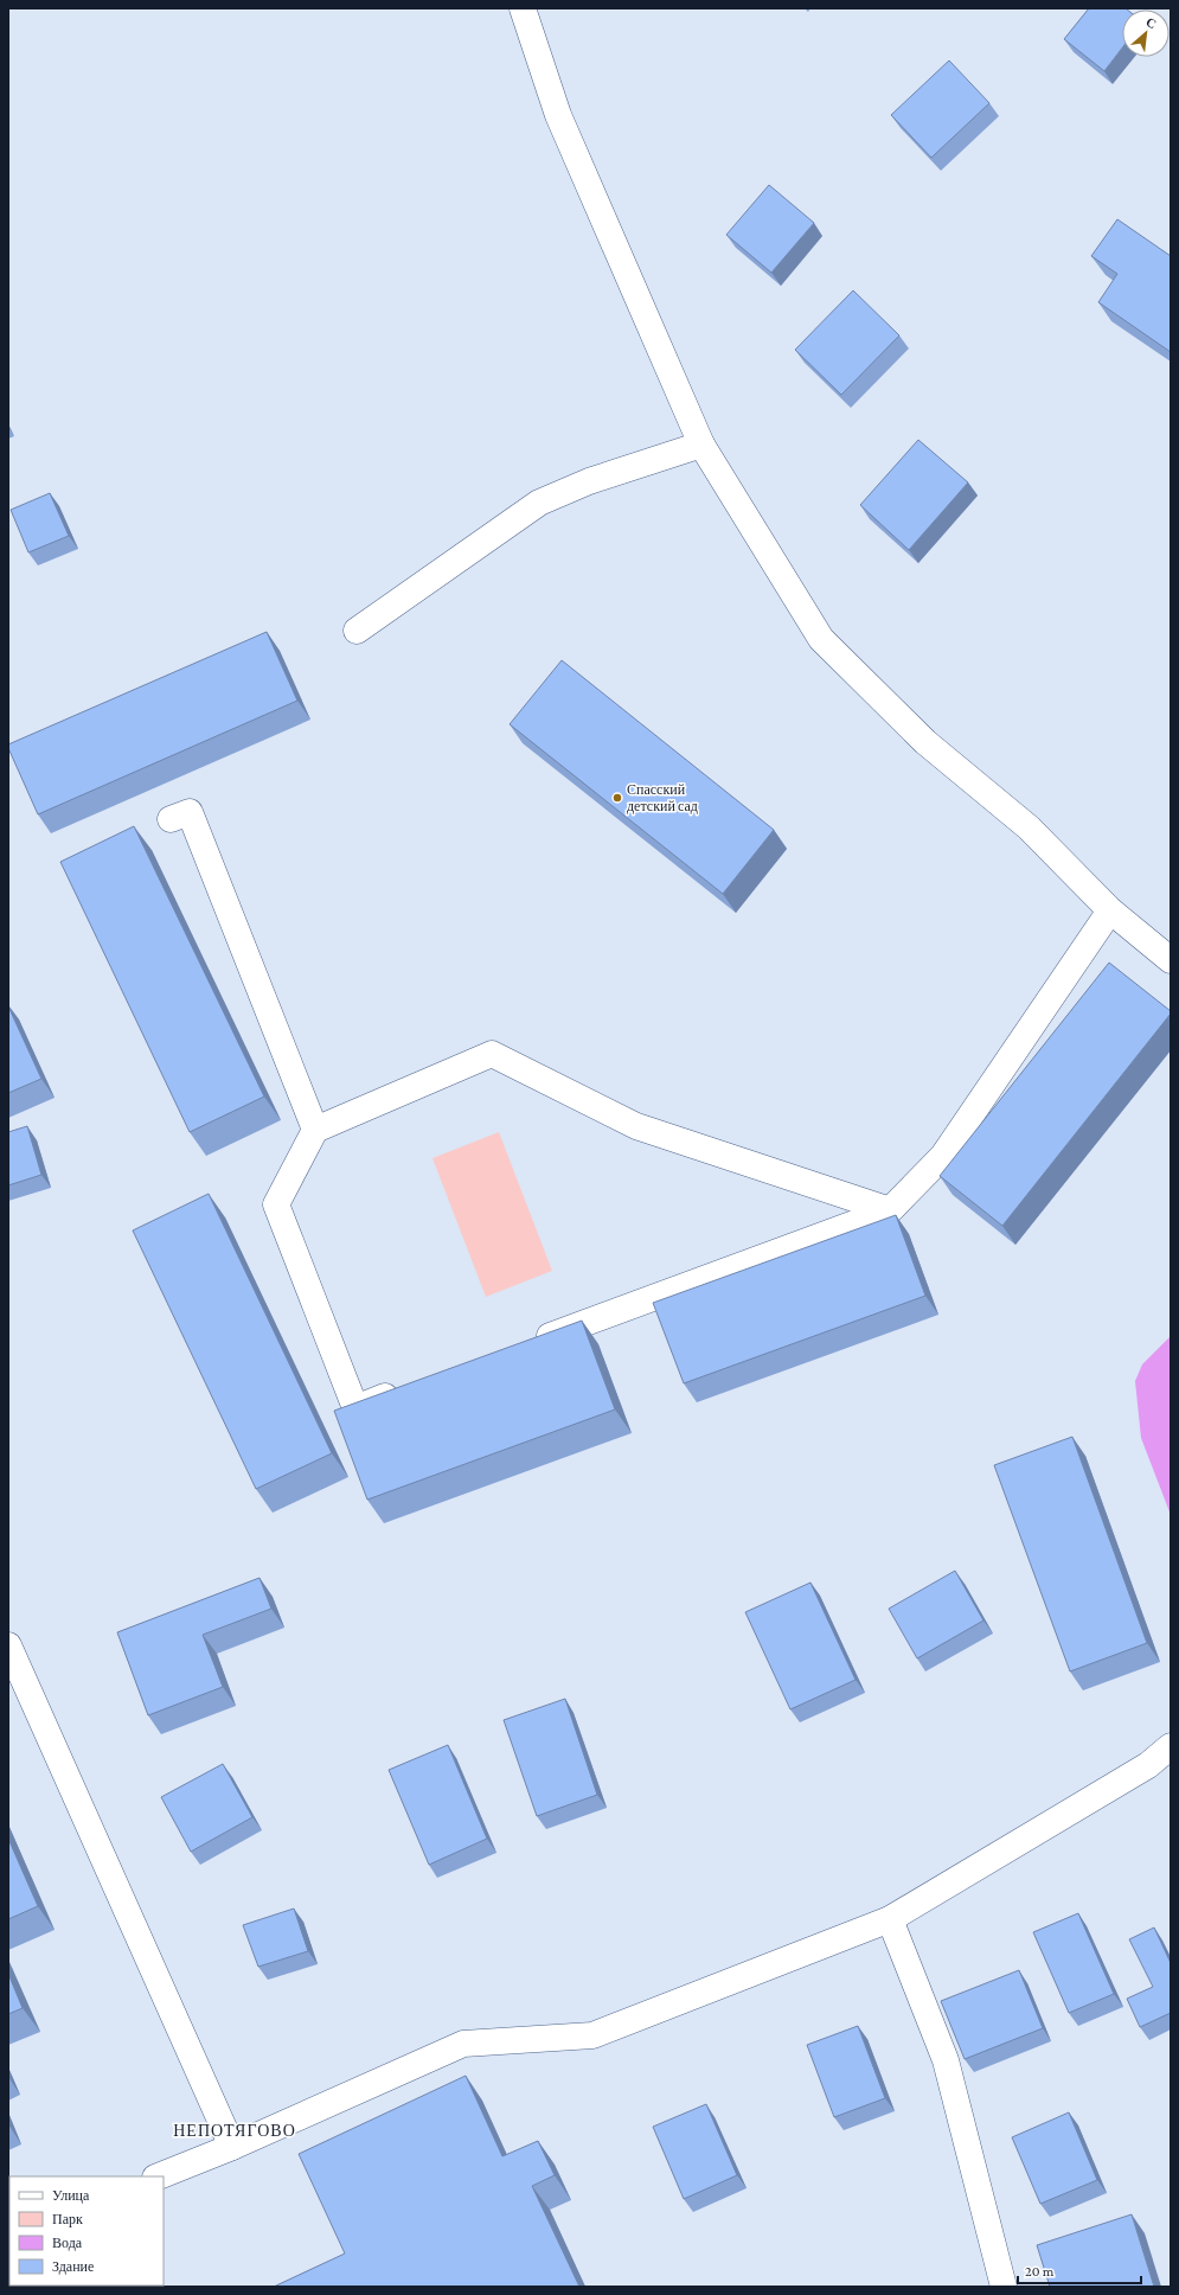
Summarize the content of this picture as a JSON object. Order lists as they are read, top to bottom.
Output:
{
  "districts": ["НЕПОТЯГОВО"],
  "places": ["Спасский детский сад"],
  "legend": [
    "Улица",
    "Парк",
    "Вода",
    "Здание"
  ],
  "scale_bar": "20 m",
  "north": "top right"
}
